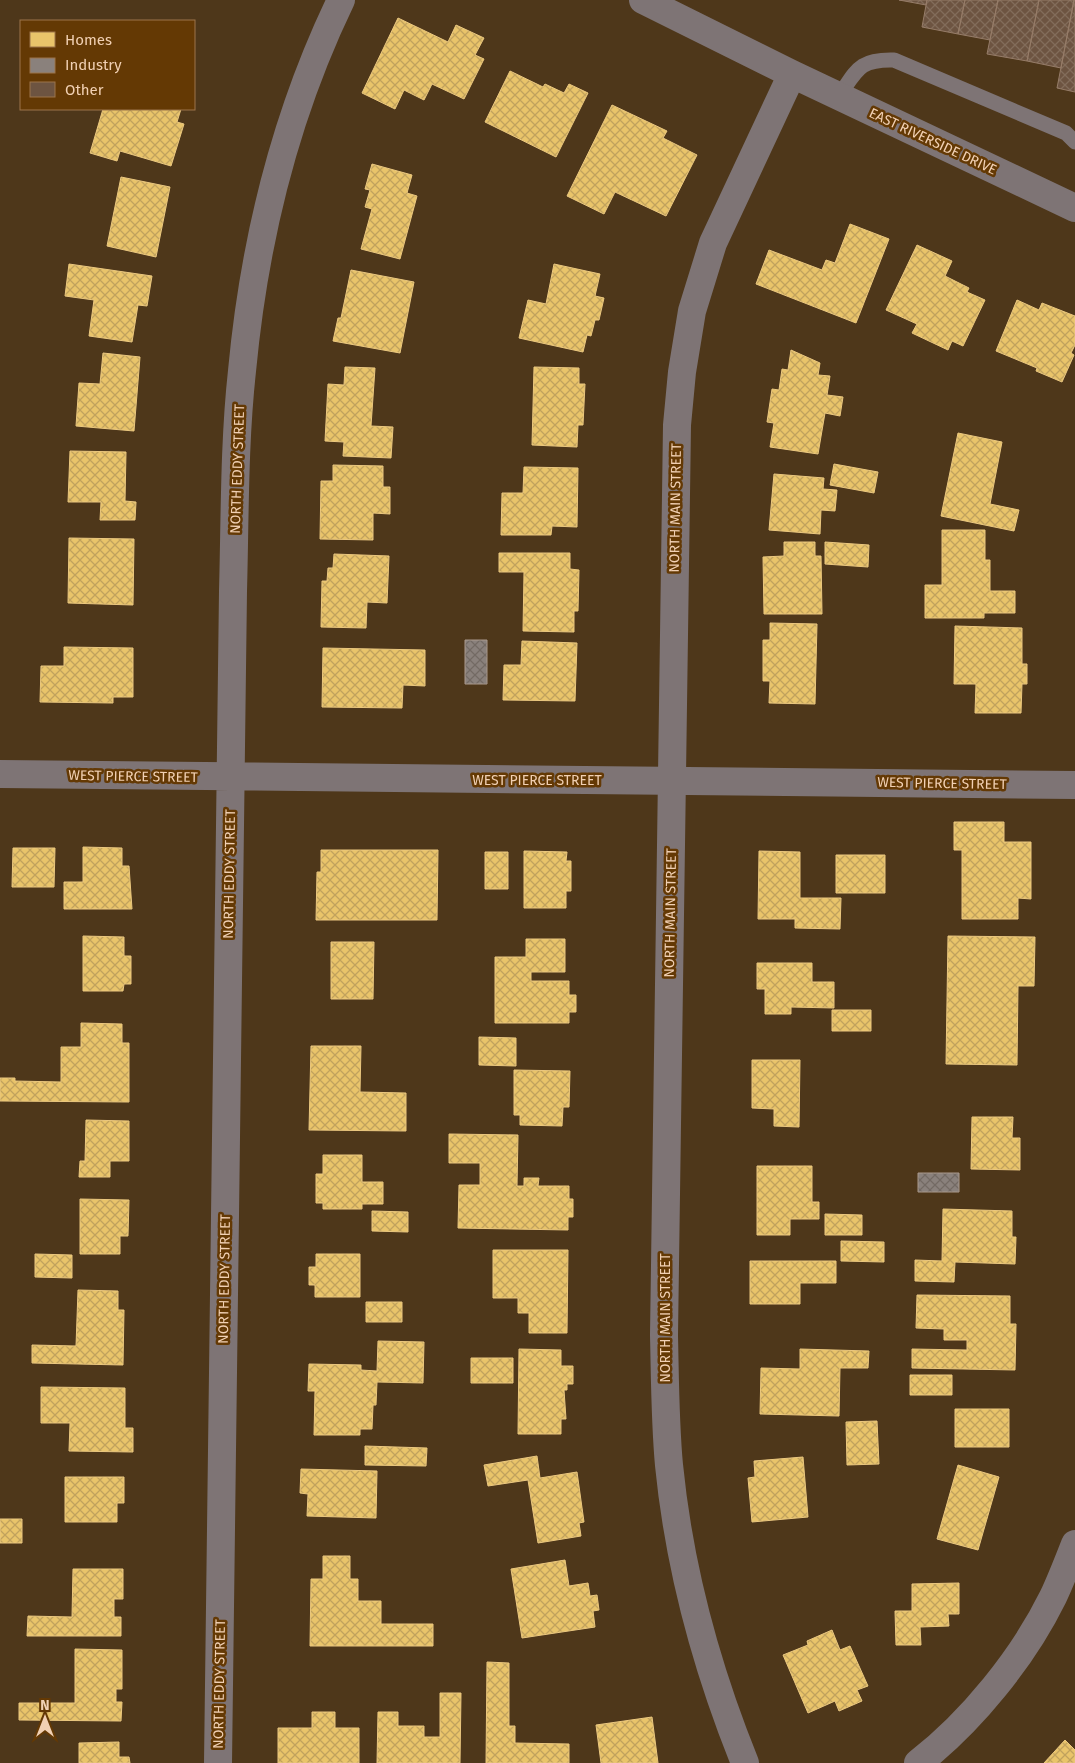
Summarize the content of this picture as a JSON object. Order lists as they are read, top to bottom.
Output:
{
  "streets": {
    "street": [
      "EAST RIVERSIDE DRIVE",
      "NORTH EDDY STREET",
      "NORTH MAIN STREET",
      "WEST PIERCE STREET"
    ]
  },
  "crossings": [
    ["EAST RIVERSIDE DRIVE", "NORTH MAIN STREET"],
    ["NORTH EDDY STREET", "WEST PIERCE STREET"],
    ["NORTH MAIN STREET", "WEST PIERCE STREET"]
  ],
  "legend": ["Homes", "Industry", "Other"],
  "north": "top"
}
